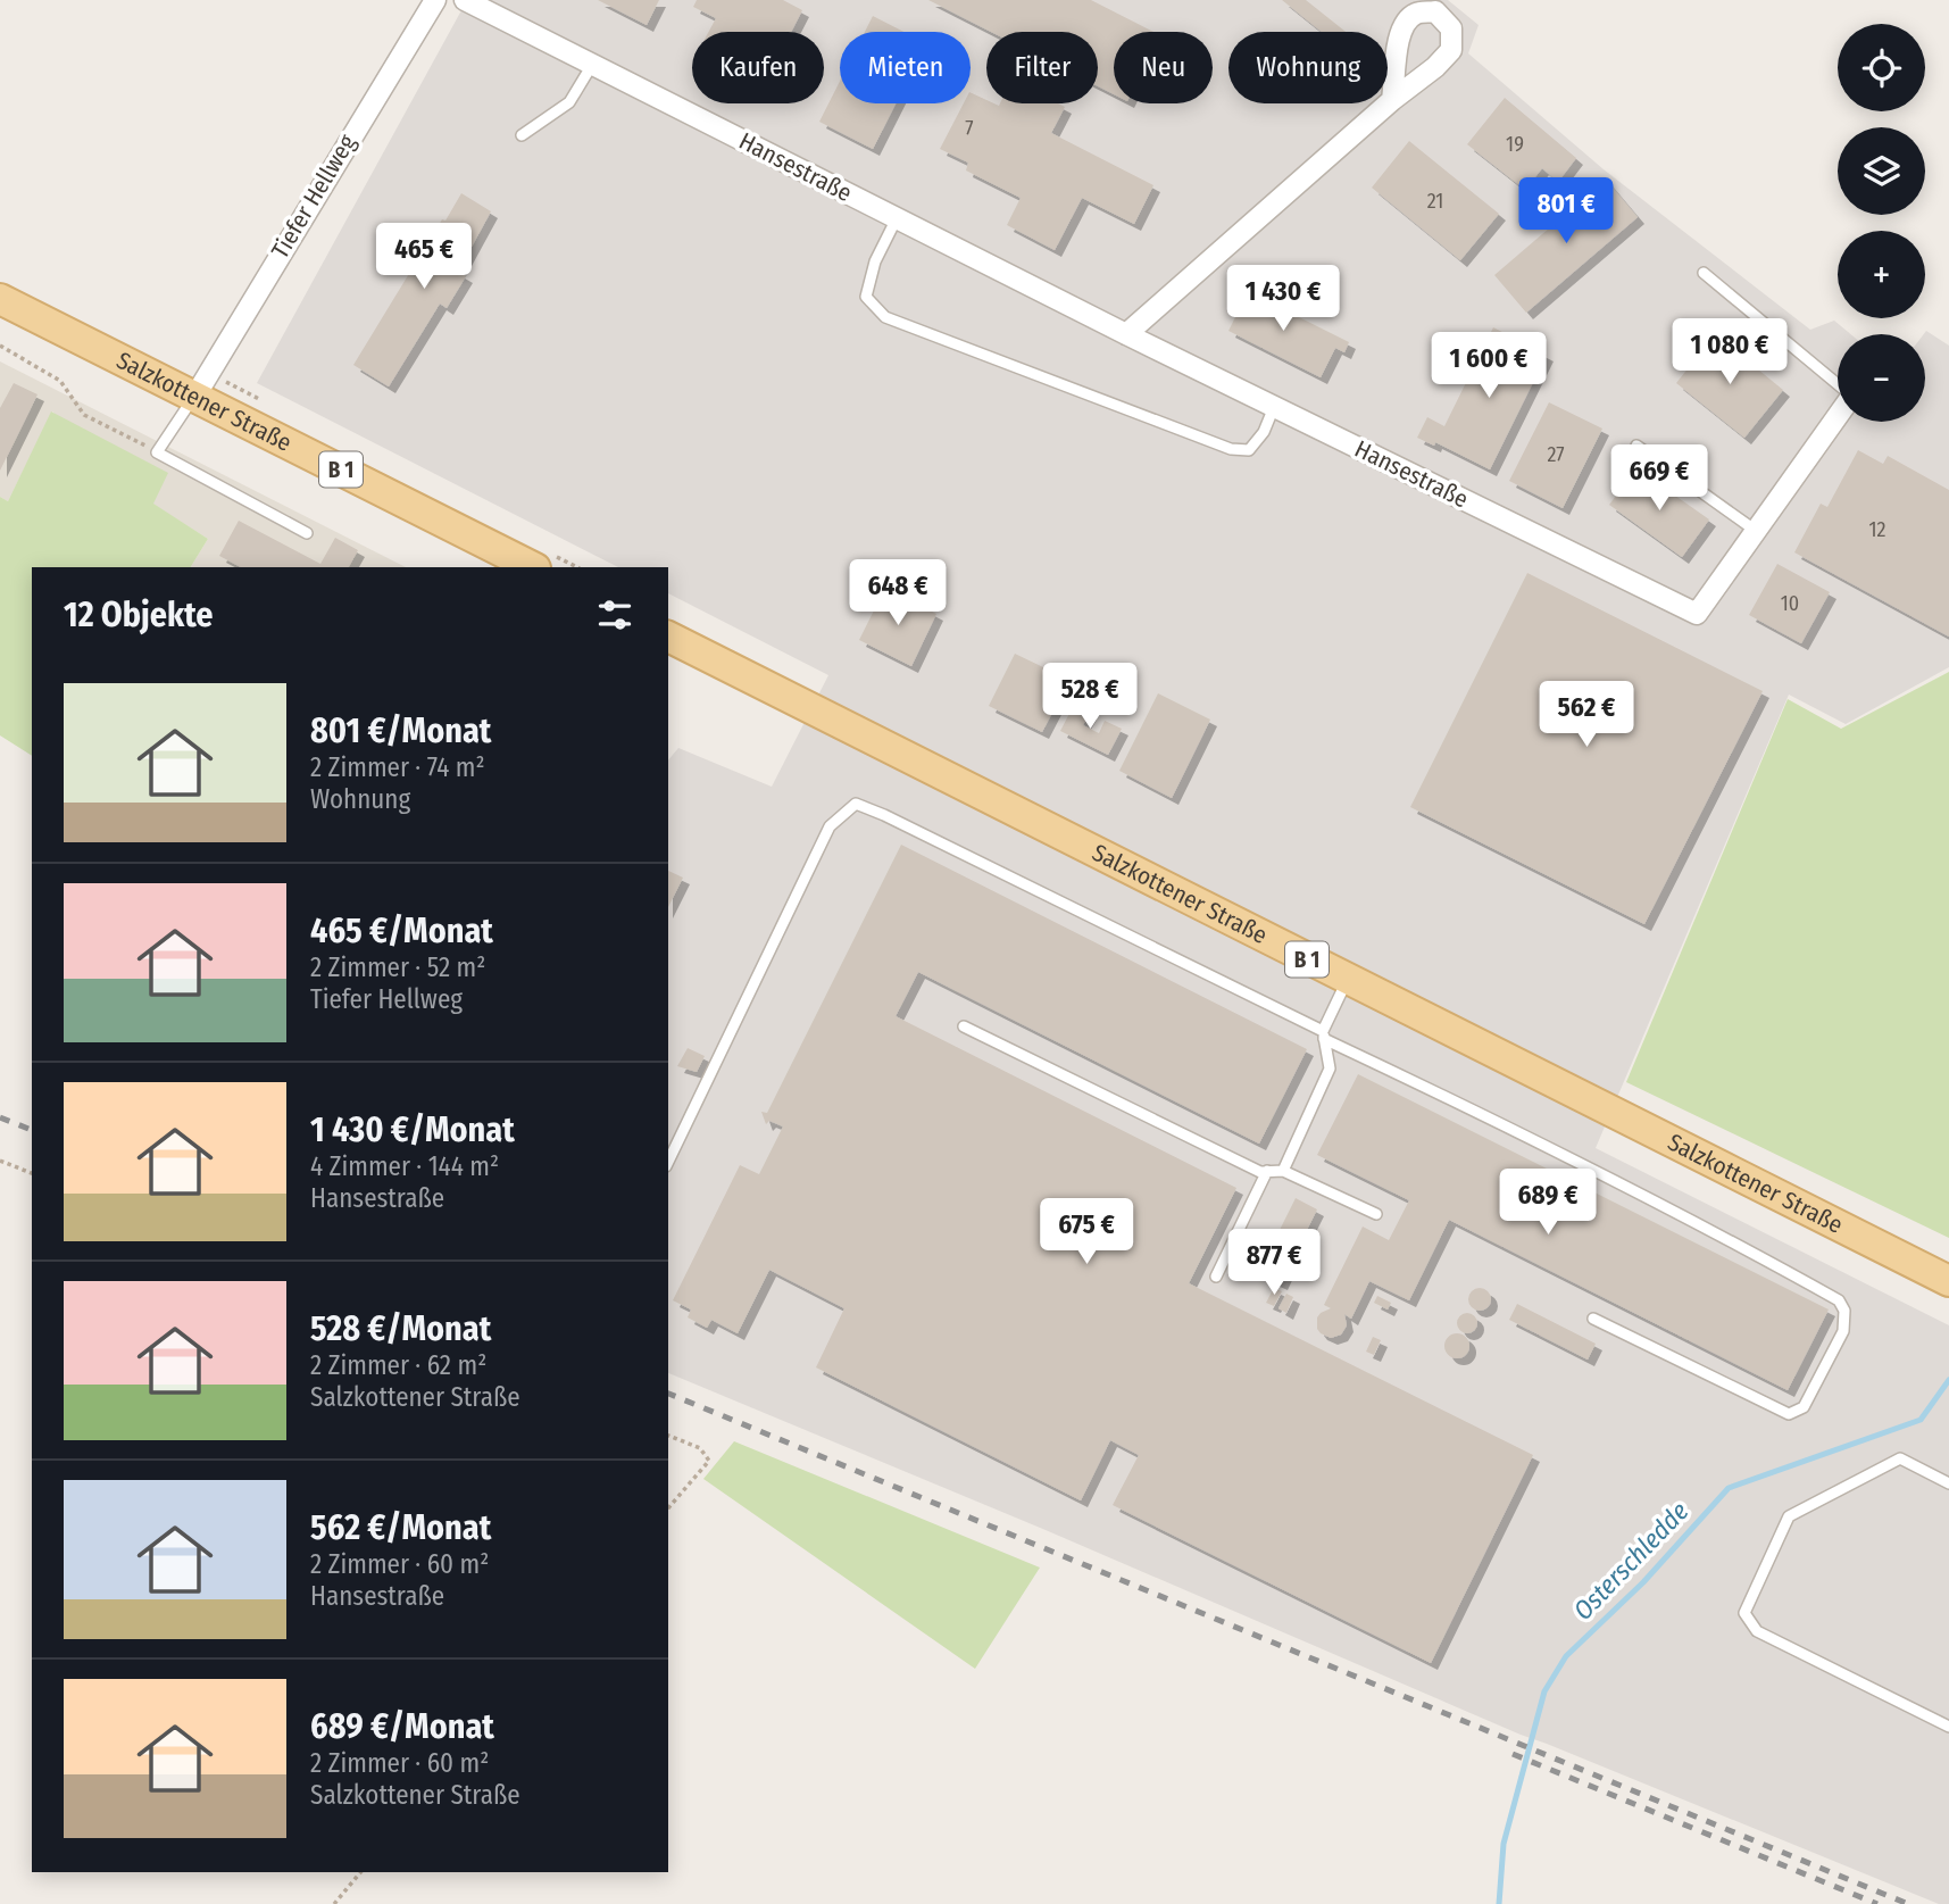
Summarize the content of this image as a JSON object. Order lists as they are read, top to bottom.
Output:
{
  "streets": {
    "main road": ["Salzkottener Straße", "B 1"],
    "street": ["Hansestraße", "Tiefer Hellweg"]
  },
  "crossings": [
    ["Tiefer Hellweg", "Salzkottener Straße"]
  ],
  "water": ["Osterschledde"],
  "house_numbers": [
    "7",
    "19",
    "21",
    "27",
    "12",
    "10"
  ],
  "page": {
    "map_buttons": ["+", "−"],
    "chip": [
      "Kaufen",
      "Mieten",
      "Filter",
      "Neu",
      "Wohnung"
    ],
    "price": [
      "801 €",
      "465 €",
      "1 430 €",
      "1 080 €",
      "1 600 €",
      "669 €",
      "648 €",
      "528 €",
      "562 €",
      "689 €",
      "675 €",
      "877 €"
    ],
    "heading": "12 Objekte",
    "list": [
      {
        "name": "801 €/Monat",
        "note": "2 Zimmer · 74 m² · Wohnung"
      },
      {
        "name": "465 €/Monat",
        "note": "2 Zimmer · 52 m² · Tiefer Hellweg"
      },
      {
        "name": "1 430 €/Monat",
        "note": "4 Zimmer · 144 m² · Hansestraße"
      },
      {
        "name": "528 €/Monat",
        "note": "2 Zimmer · 62 m² · Salzkottener Straße"
      },
      {
        "name": "562 €/Monat",
        "note": "2 Zimmer · 60 m² · Hansestraße"
      },
      {
        "name": "689 €/Monat",
        "note": "2 Zimmer · 60 m² · Salzkottener Straße"
      }
    ]
  }
}
